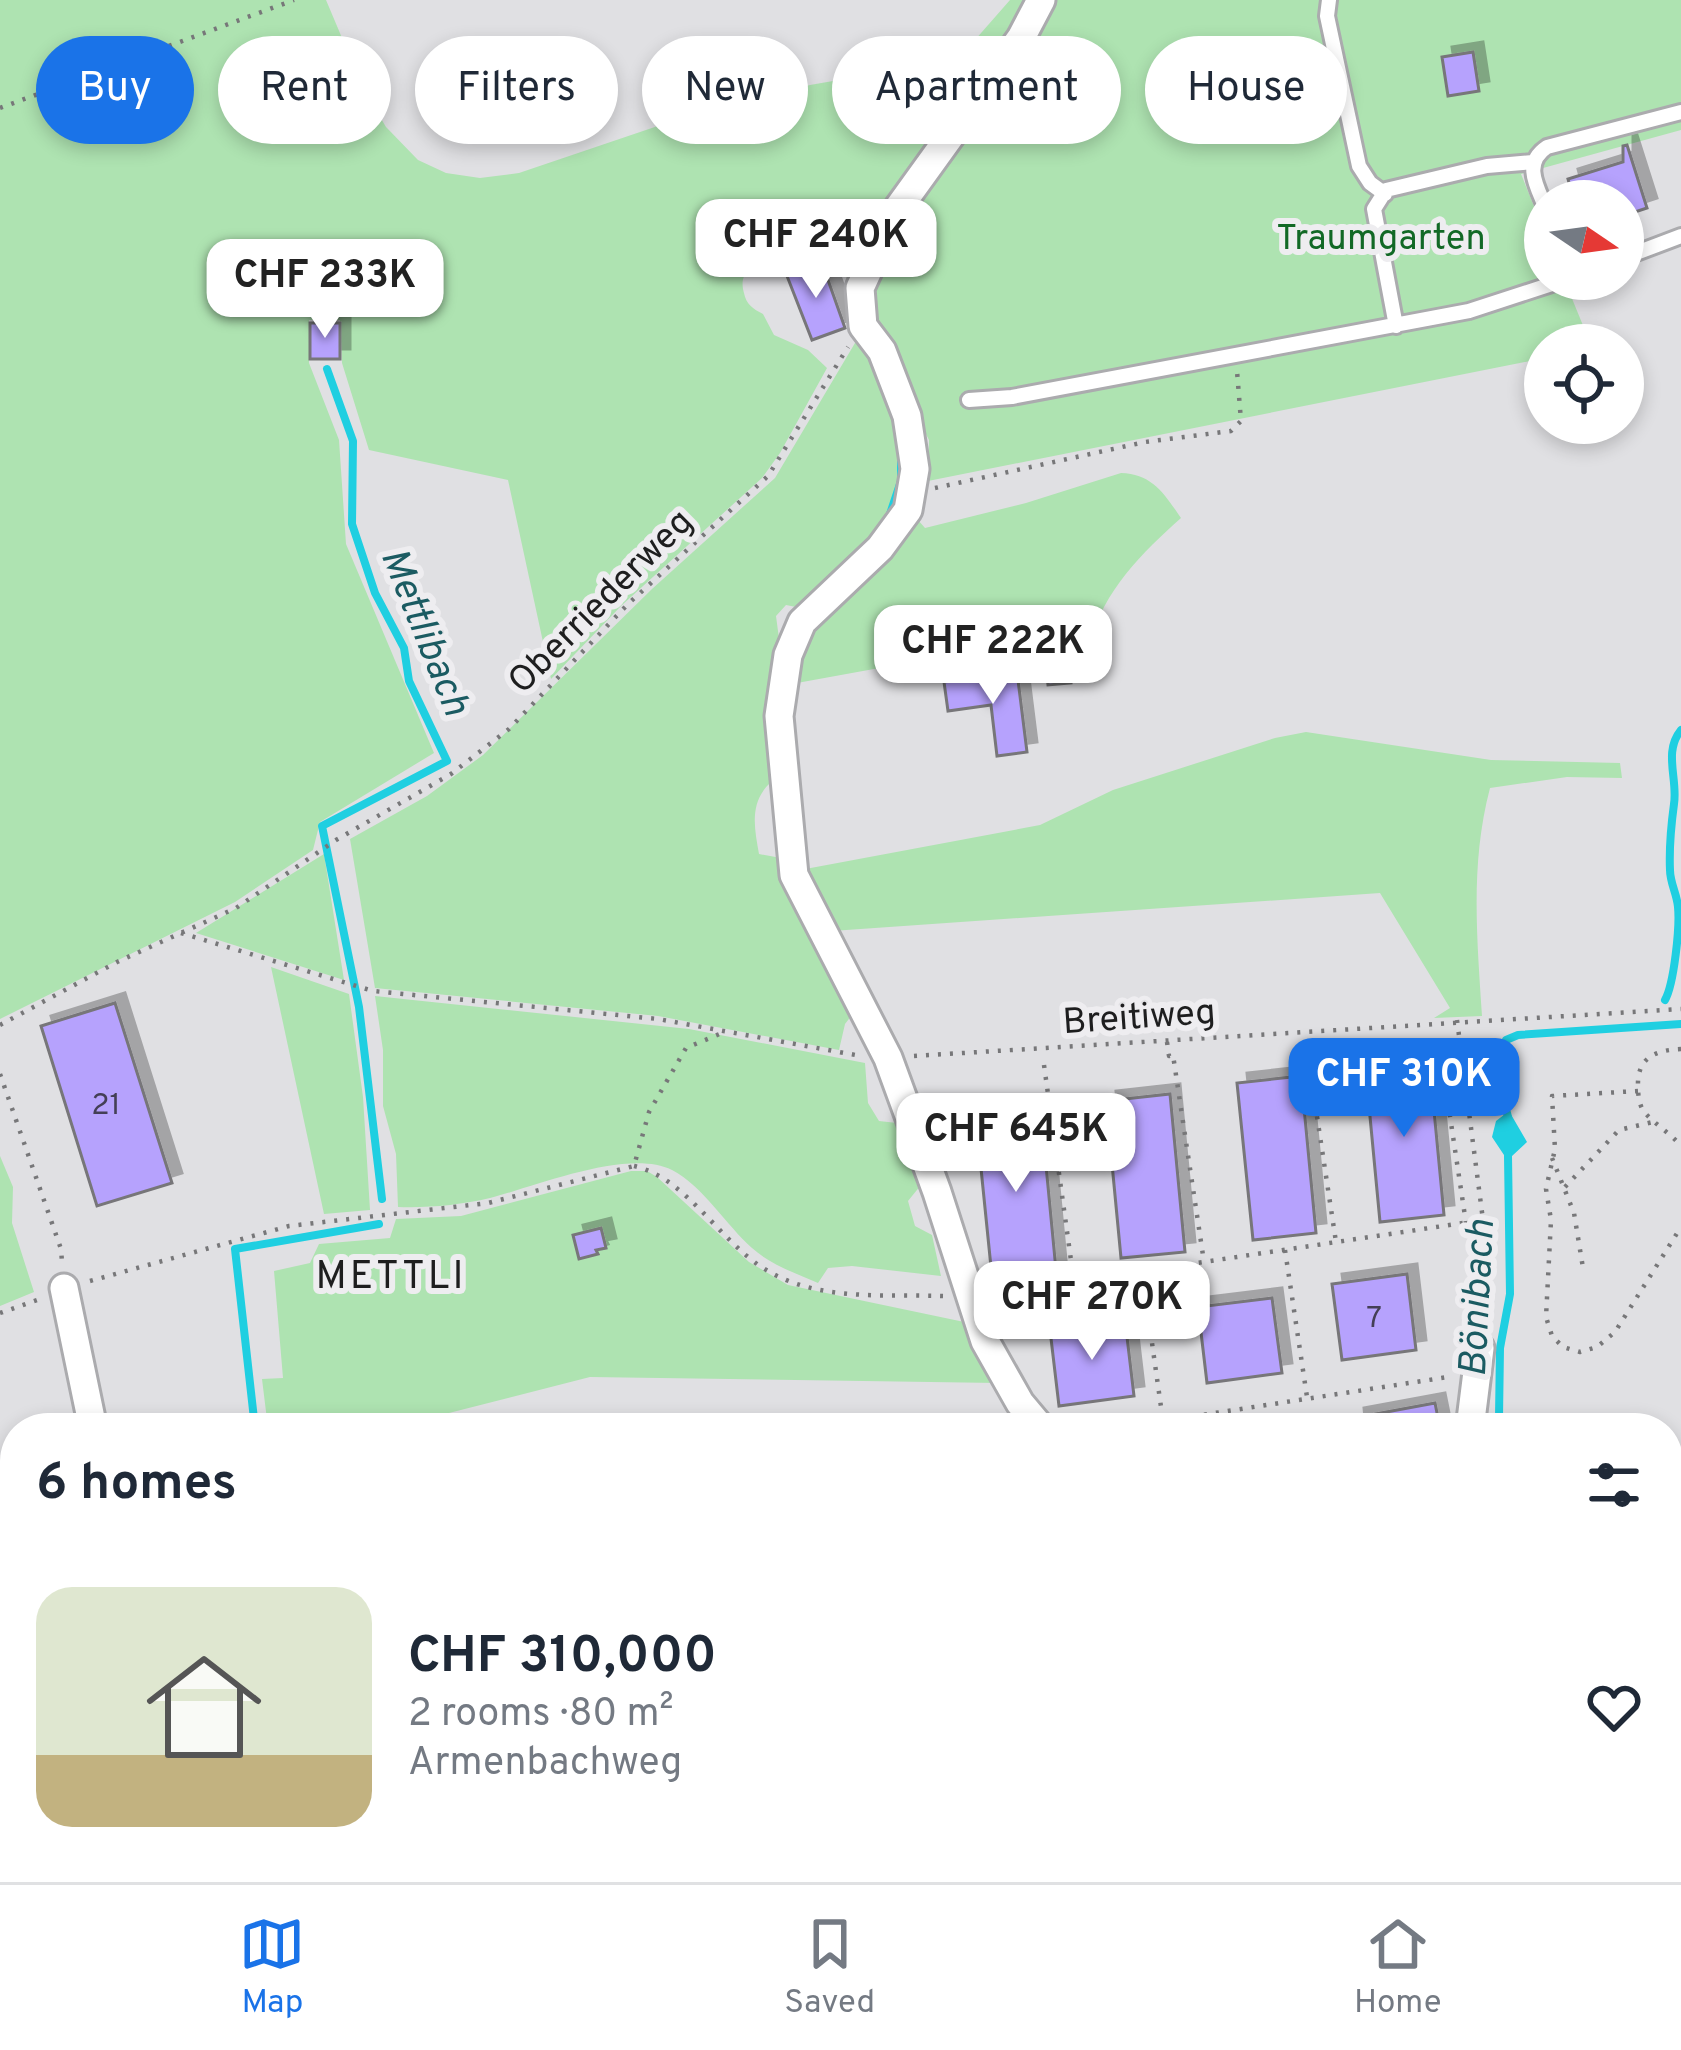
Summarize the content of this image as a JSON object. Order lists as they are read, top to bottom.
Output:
{
  "streets": {
    "path": ["Oberriederweg", "Breitiweg"]
  },
  "crossings": [
    ["Oberriederweg", "Breitiweg"]
  ],
  "districts": ["METTLI"],
  "water": ["Mettlibach", "Bönibach"],
  "parks": ["Traumgarten"],
  "house_numbers": ["21", "7"],
  "north": "right",
  "page": {
    "chip": [
      "Buy",
      "Rent",
      "Filters",
      "New",
      "Apartment",
      "House"
    ],
    "price": [
      "CHF 240K",
      "CHF 233K",
      "CHF 222K",
      "CHF 310K",
      "CHF 645K",
      "CHF 270K"
    ],
    "heading": "6 homes",
    "list": [
      {
        "name": "CHF 310,000",
        "note": "2 rooms · 80 m² · Armenbachweg"
      }
    ],
    "tabs": ["Map", "Saved", "Home"]
  }
}
